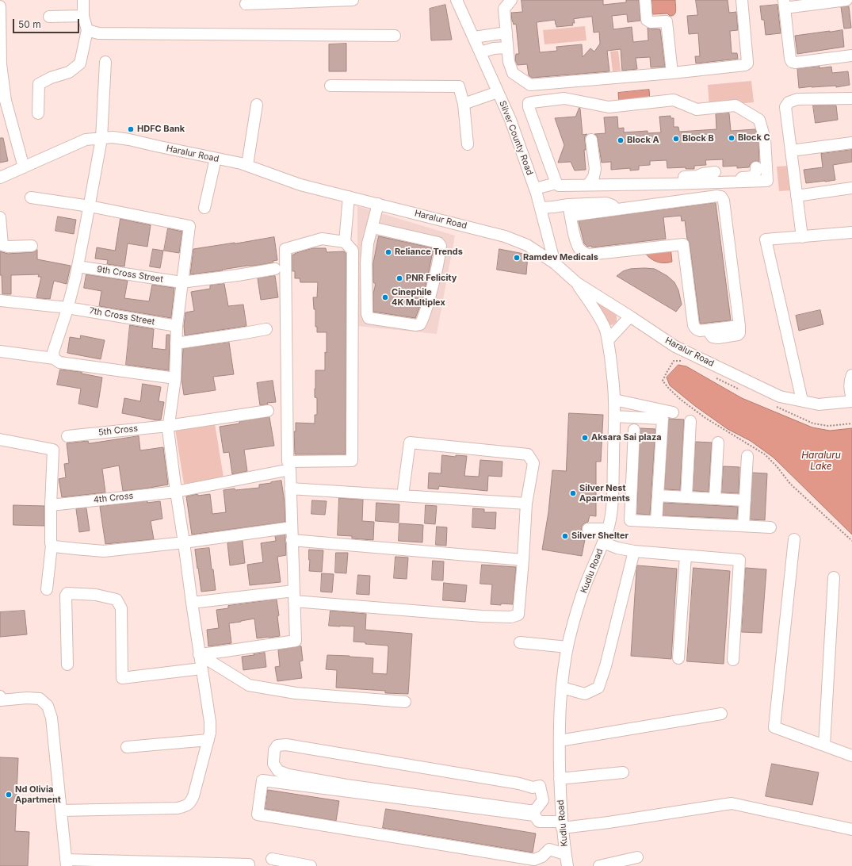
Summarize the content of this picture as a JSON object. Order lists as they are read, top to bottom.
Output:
{
  "streets": {
    "street": [
      "Silver County Road",
      "Haralur Road",
      "9th Cross Street",
      "7th Cross Street",
      "5th Cross",
      "4th Cross",
      "Kudlu Road"
    ]
  },
  "crossings": [
    ["Silver County Road", "Haralur Road"],
    ["Haralur Road", "Kudlu Road"]
  ],
  "water": ["Haraluru Lake"],
  "places": [
    "HDFC Bank",
    "Block C",
    "Block B",
    "Block A",
    "Reliance Trends",
    "Ramdev Medicals",
    "PNR Felicity",
    "Cinephile 4K Multiplex",
    "Aksara Sai plaza",
    "Silver Nest Apartments",
    "Silver Shelter",
    "Nd Olivia Apartment"
  ],
  "scale_bar": "50 m"
}
